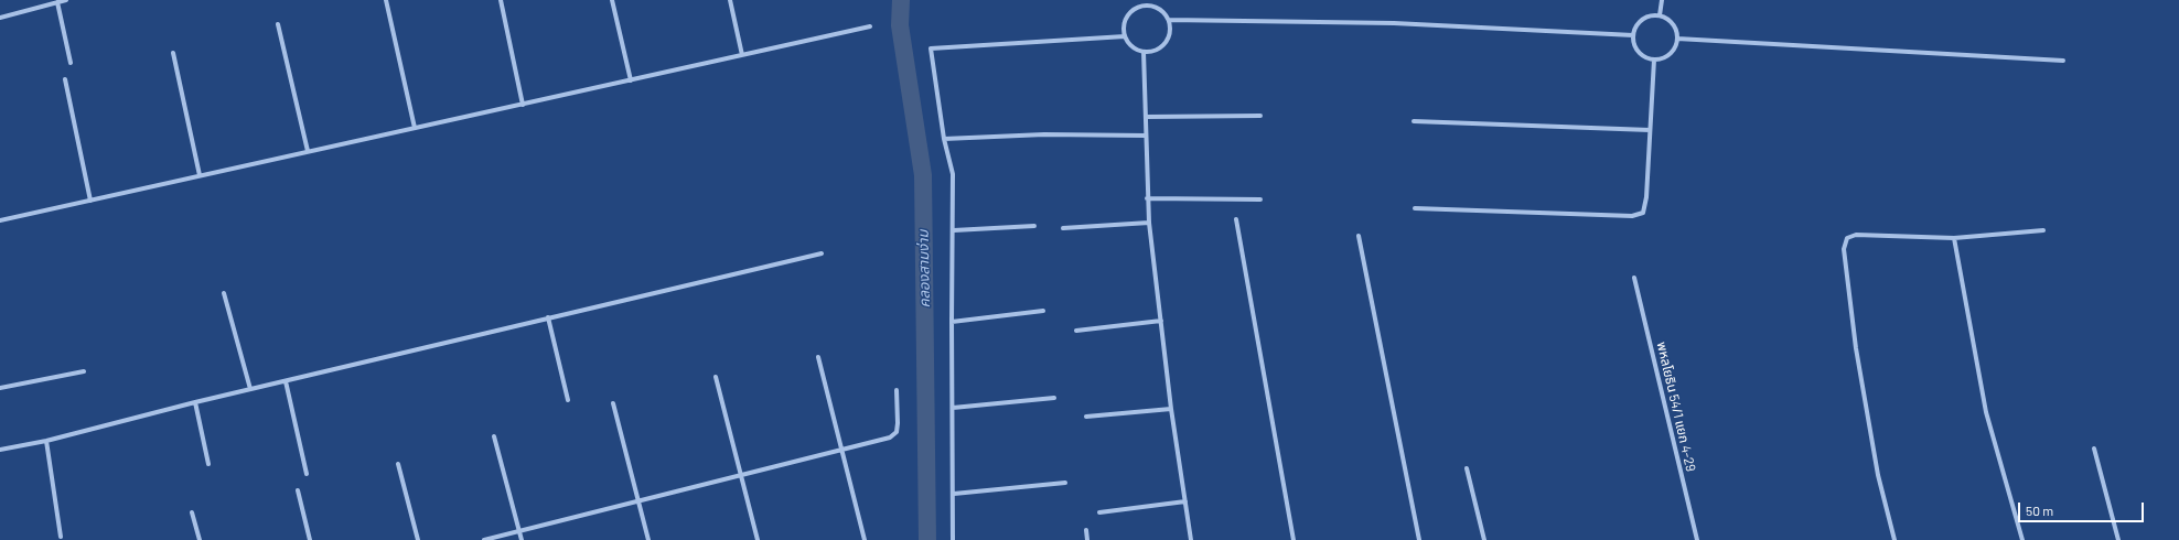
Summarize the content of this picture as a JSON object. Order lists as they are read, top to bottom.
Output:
{
  "streets": {
    "street": ["พหลโยธิน 54/1 แยก 4-29"]
  },
  "water": ["คลองสามง่าม"],
  "scale_bar": "50 m"
}
